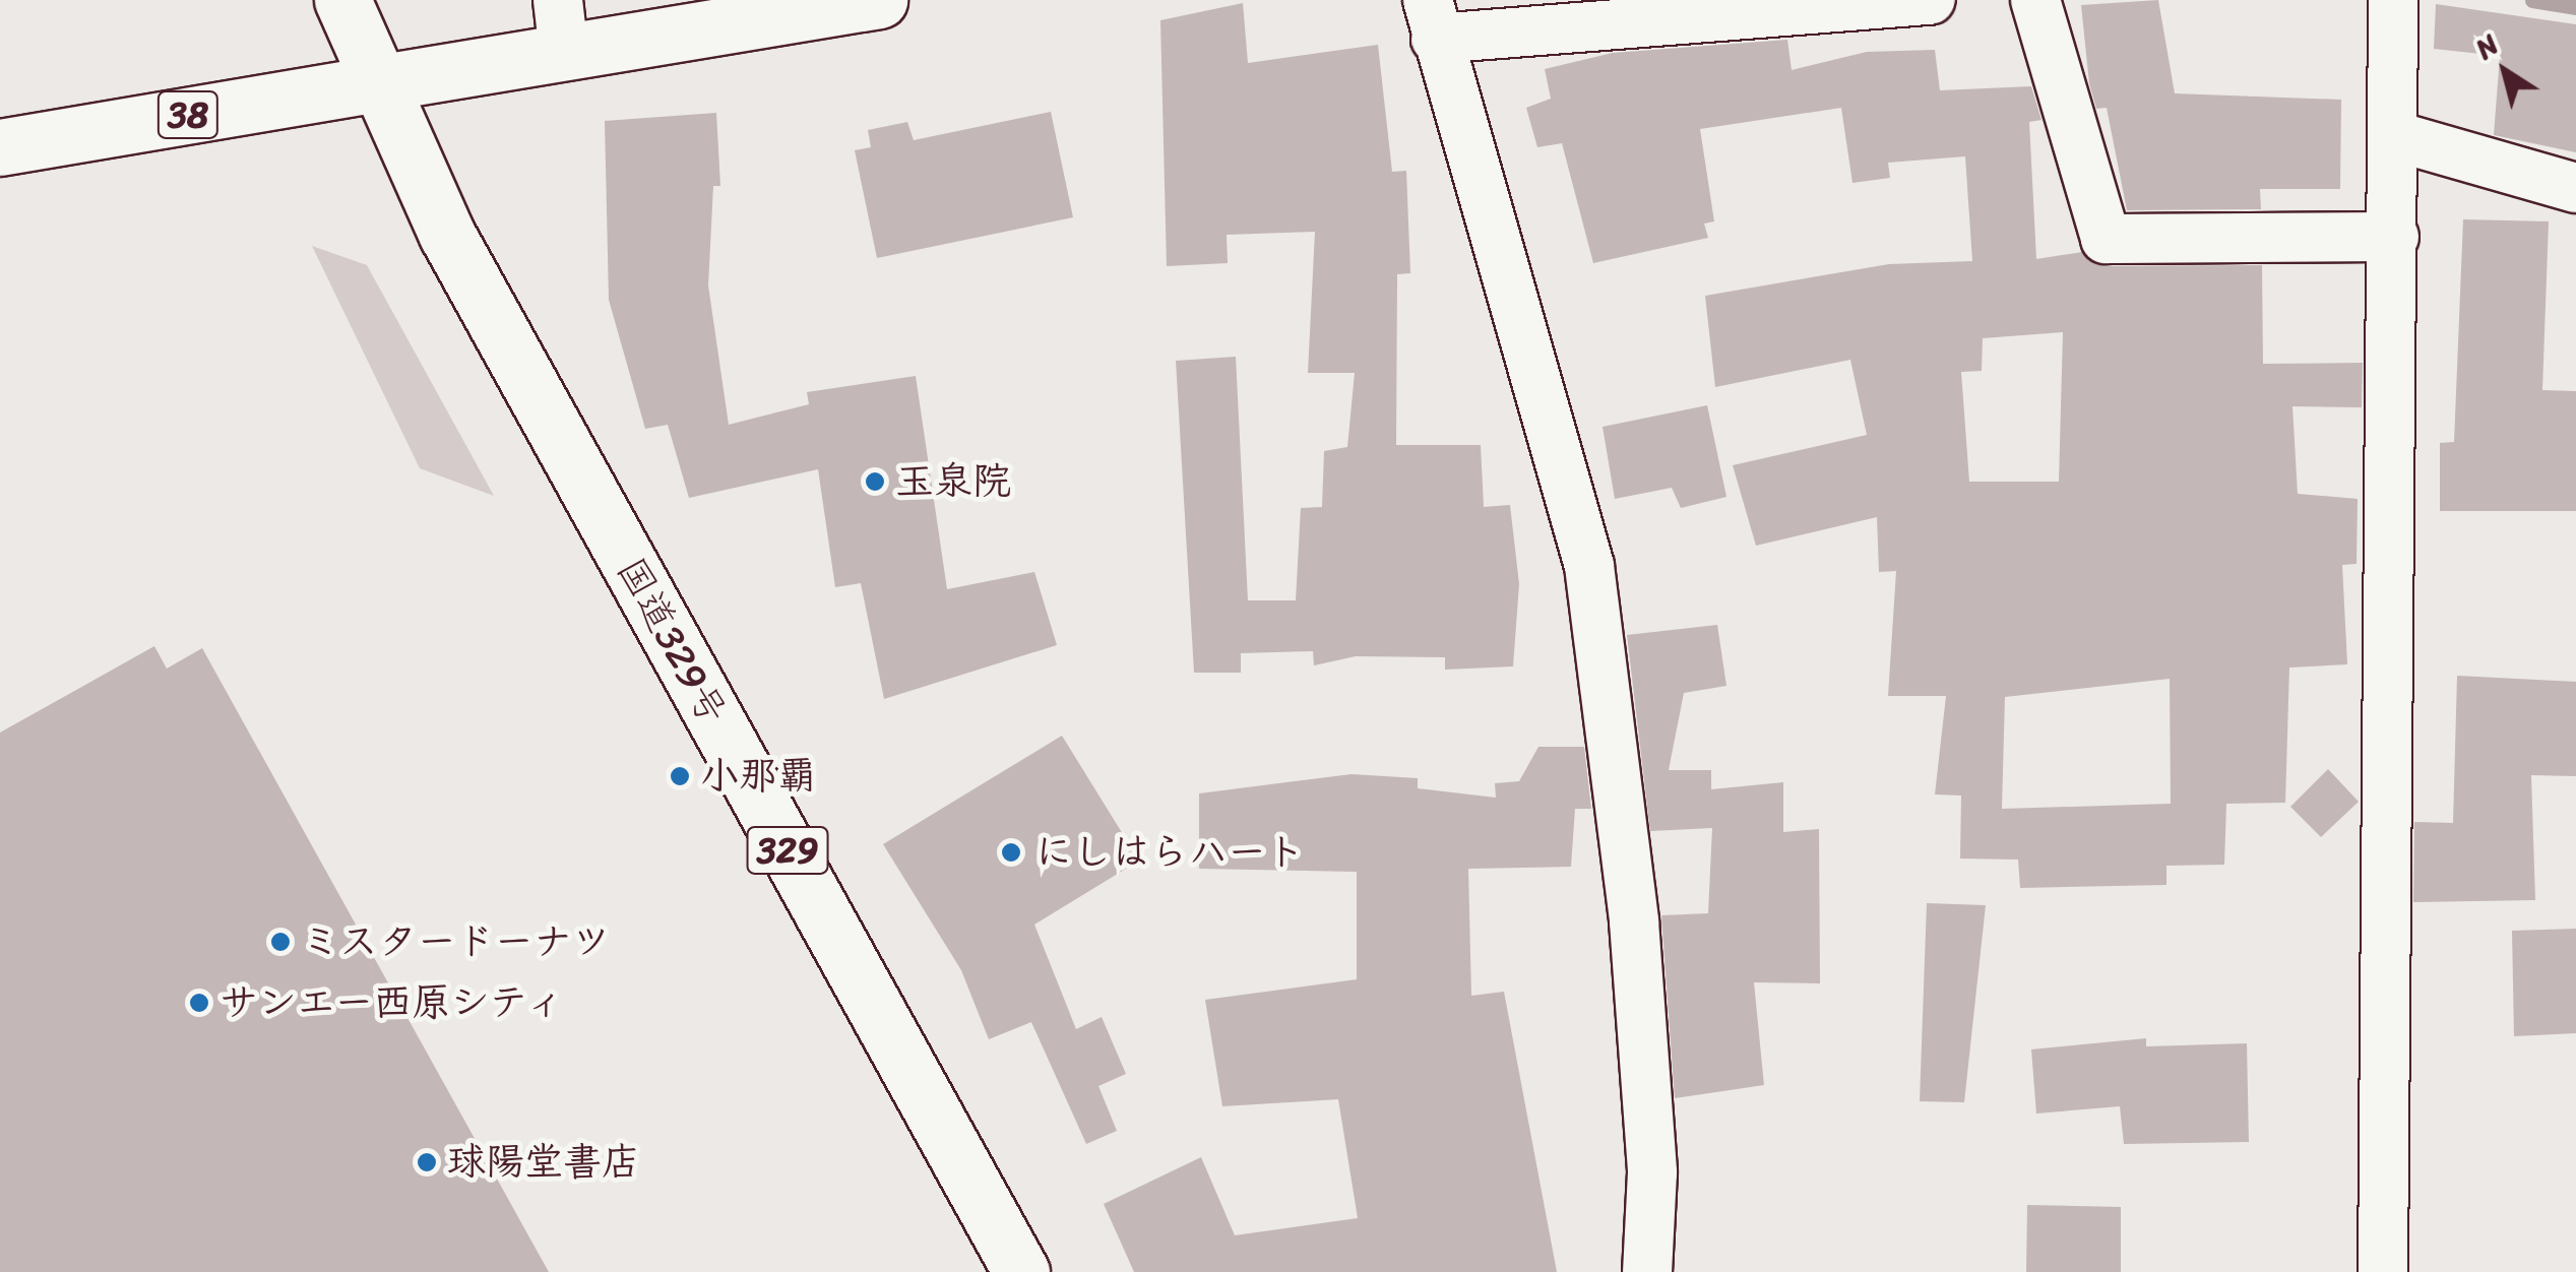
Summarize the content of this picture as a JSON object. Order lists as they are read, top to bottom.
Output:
{
  "streets": {
    "main road": ["38", "国道329号", "329"]
  },
  "crossings": [
    ["38", "国道329号"]
  ],
  "places": [
    "玉泉院",
    "小那覇",
    "にしはらハート",
    "ミスタードーナツ",
    "サンエー西原シティ",
    "球陽堂書店"
  ],
  "north": "top left"
}
